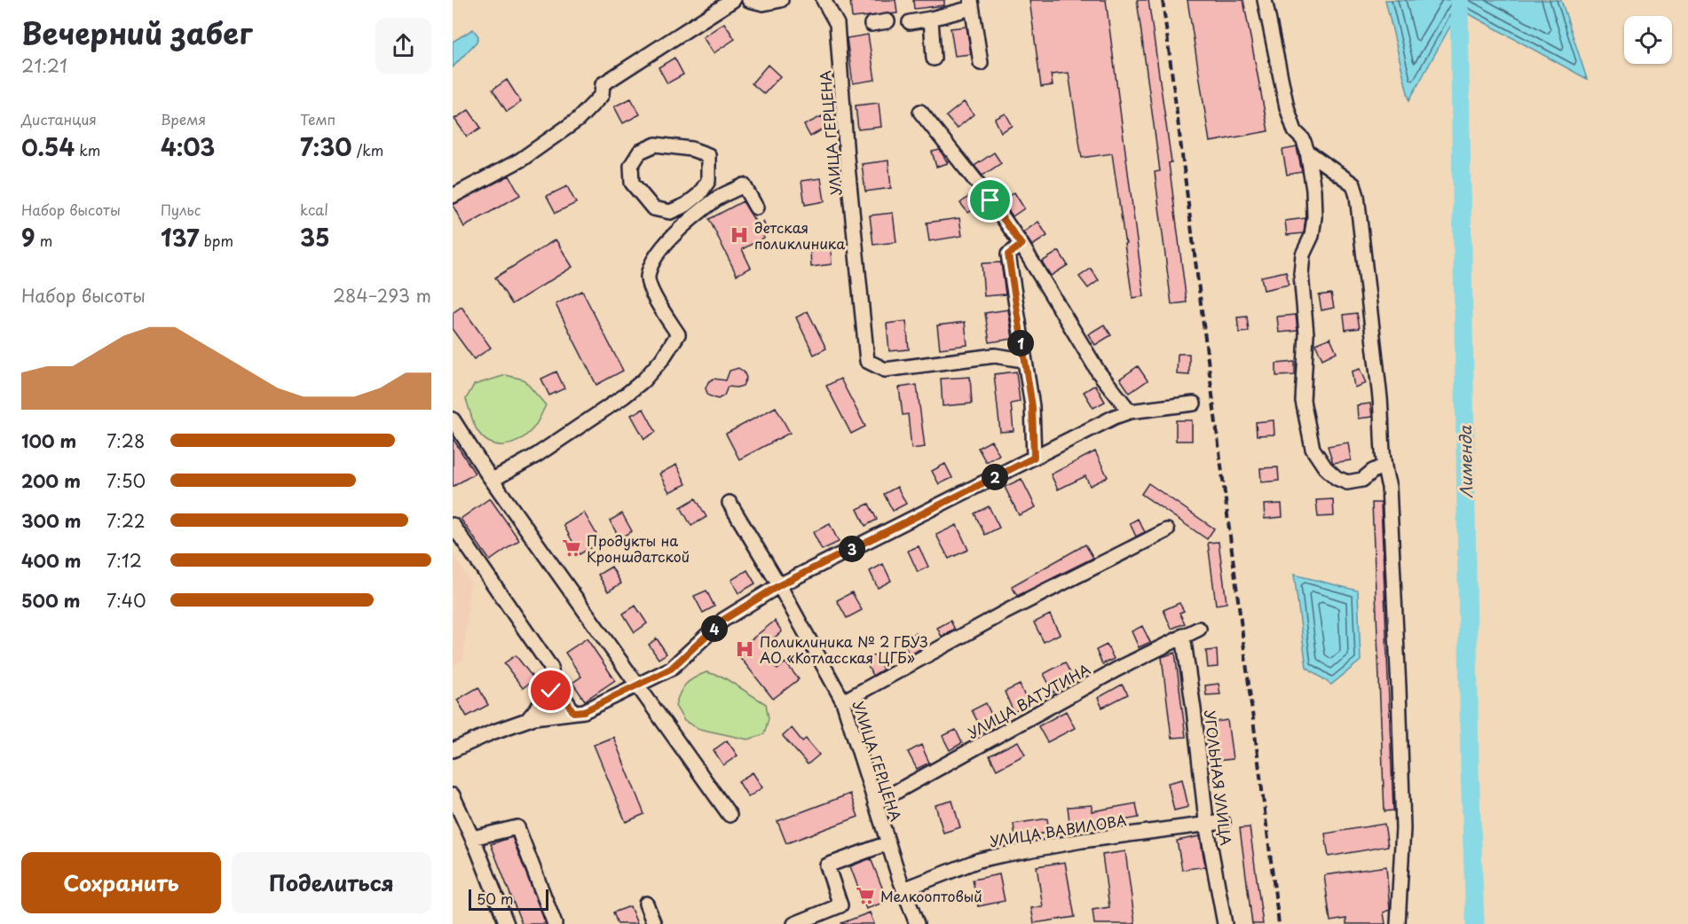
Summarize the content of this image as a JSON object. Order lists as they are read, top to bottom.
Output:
{
  "streets": {
    "street": [
      "УЛИЦА ГЕРЦЕНА",
      "УЛИЦА ВАТУТИНА",
      "УГОЛЬНАЯ УЛИЦА",
      "УЛИЦА ВАВИЛОВА"
    ]
  },
  "crossings": [
    ["УЛИЦА ГЕРЦЕНА", "УЛИЦА ВАТУТИНА"],
    ["УЛИЦА ГЕРЦЕНА", "УЛИЦА ВАВИЛОВА"],
    ["УЛИЦА ВАТУТИНА", "УГОЛЬНАЯ УЛИЦА"],
    ["УГОЛЬНАЯ УЛИЦА", "УЛИЦА ВАВИЛОВА"]
  ],
  "water": ["Лименда"],
  "places": {
    "hospital": ["детская поликлиника", "Поликлиника № 2 ГБУЗ АО «Котласская ЦГБ»"],
    "supermarket": ["Продукты на Кроншдатской", "Мелкооптовый"]
  },
  "scale_bar": "50 m",
  "page": {
    "heading": ["Вечерний забег", "21:21"],
    "stats": [
      ["Дистанция", "0.54 km"],
      ["Время", "4:03"],
      ["Темп", "7:30 /km"],
      ["Набор высоты", "9 m"],
      ["Пульс", "137 bpm"],
      ["kcal", "35"]
    ],
    "chart": ["Набор высоты", "284–293 m"],
    "pins": [
      "1",
      "2",
      "3",
      "4"
    ],
    "list": [
      {
        "name": "100 m",
        "note": "7:28"
      },
      {
        "name": "200 m",
        "note": "7:50"
      },
      {
        "name": "300 m",
        "note": "7:22"
      },
      {
        "name": "400 m",
        "note": "7:12"
      },
      {
        "name": "500 m",
        "note": "7:40"
      }
    ],
    "buttons": ["Сохранить", "Поделиться"],
    "scale": "50 m"
  }
}
